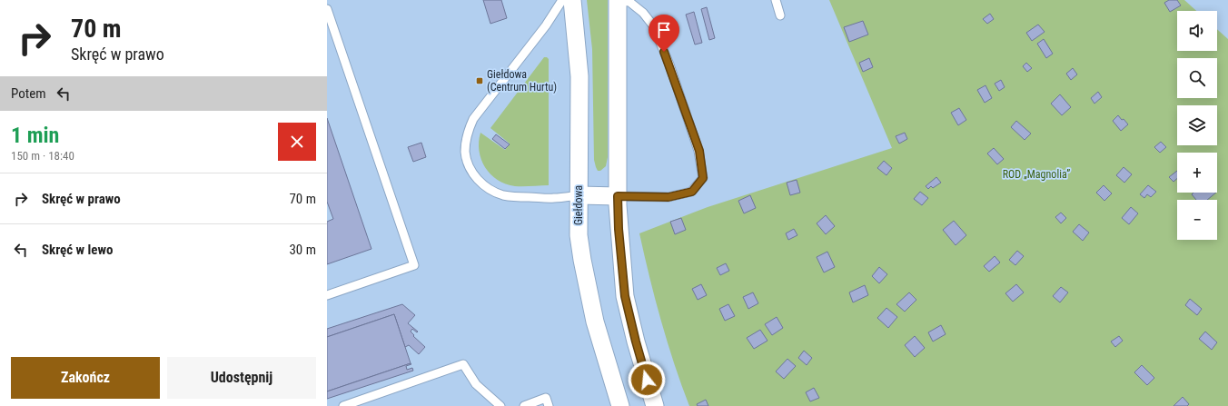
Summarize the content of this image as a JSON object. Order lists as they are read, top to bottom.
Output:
{
  "streets": {
    "street": ["Giełdowa"]
  },
  "parks": ["ROD „Magnolia”"],
  "places": {
    "transit": ["Giełdowa (Centrum Hurtu)"]
  },
  "page": {
    "turn": ["70 m", "Skręć w prawo"],
    "map_buttons": ["+", "−"],
    "then": "Potem",
    "heading": ["1 min", "150 m · 18:40"],
    "list": [
      {
        "name": "Skręć w prawo",
        "value": "70 m"
      },
      {
        "name": "Skręć w lewo",
        "value": "30 m"
      }
    ],
    "buttons": ["Zakończ", "Udostępnij"]
  }
}
